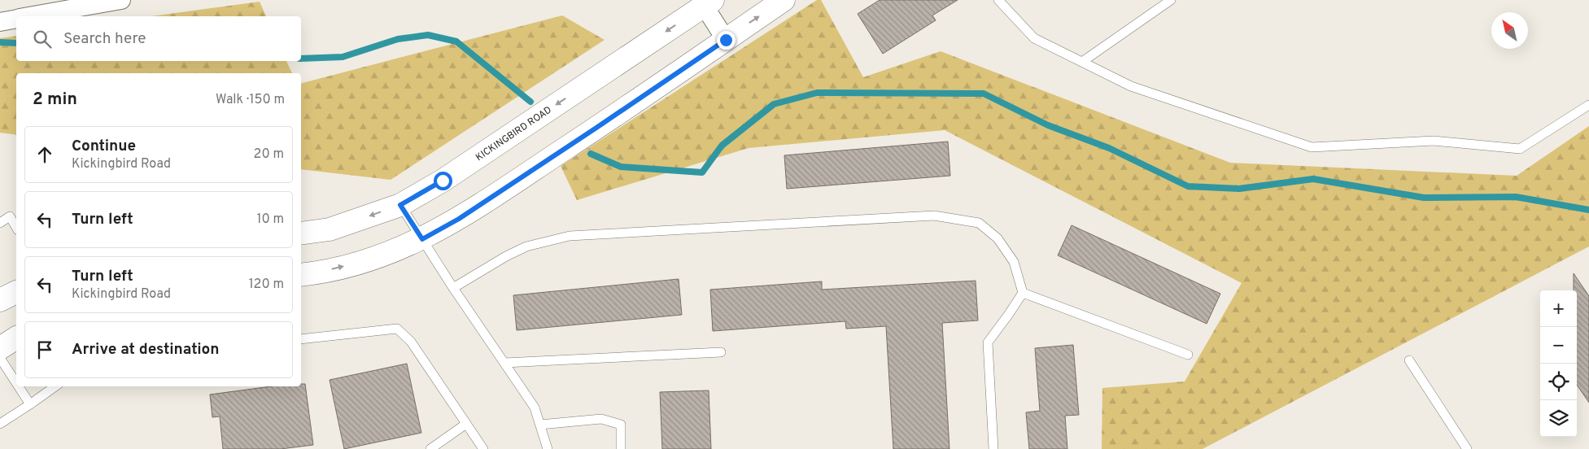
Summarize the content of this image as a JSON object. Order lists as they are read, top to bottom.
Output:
{
  "streets": {
    "street": ["KICKINGBIRD ROAD"]
  },
  "north": "top left",
  "page": {
    "search": "Search here",
    "heading": ["2 min", "Walk · 150 m"],
    "list": [
      ["Continue", "Kickingbird Road", "20 m"],
      ["Turn left", "10 m"],
      ["Turn left", "Kickingbird Road", "120 m"],
      "Arrive at destination"
    ],
    "map_buttons": ["+", "−"]
  }
}
